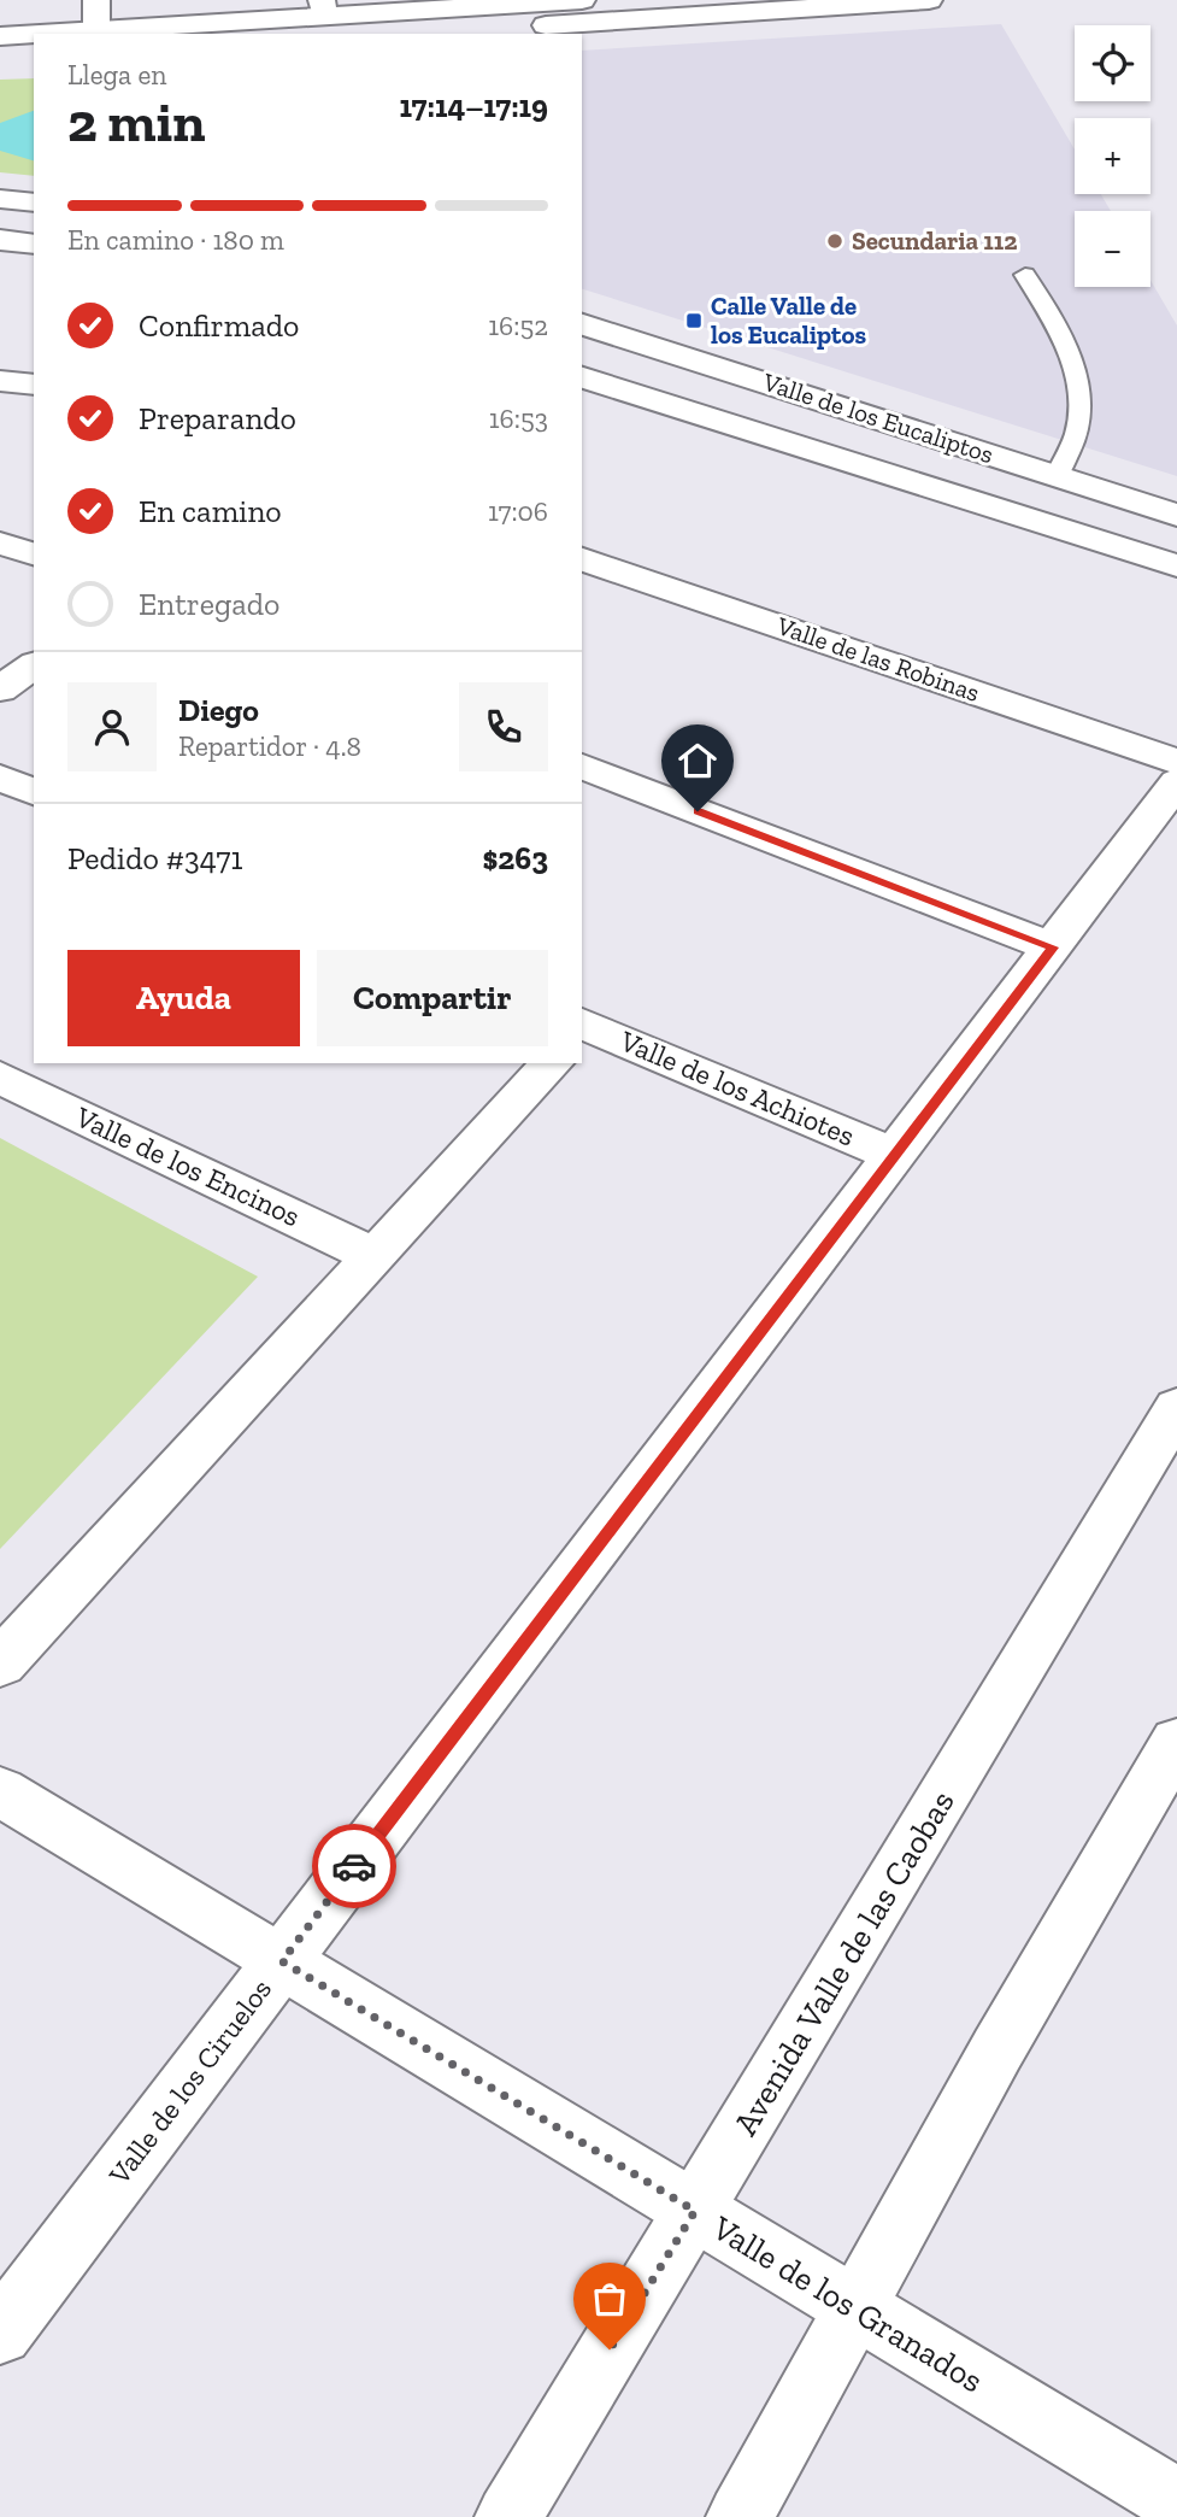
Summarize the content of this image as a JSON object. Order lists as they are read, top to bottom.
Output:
{
  "streets": {
    "street": [
      "Valle de los Eucaliptos",
      "Valle de las Robinas",
      "Valle de los Achiotes",
      "Valle de los Encinos",
      "Avenida Valle de las Caobas",
      "Valle de los Ciruelos",
      "Valle de los Granados"
    ]
  },
  "crossings": [
    ["Valle de los Achiotes", "Valle de los Ciruelos"],
    ["Avenida Valle de las Caobas", "Valle de los Granados"],
    ["Valle de los Ciruelos", "Valle de los Granados"]
  ],
  "places": {
    "other": ["Secundaria 112"],
    "transit": ["Calle Valle de los Eucaliptos"]
  },
  "page": {
    "map_buttons": ["+", "−"],
    "heading": ["2 min", "Llega en", "17:14–17:19"],
    "panel": [
      "Diego",
      "Repartidor · 4.8",
      "Pedido #3471",
      "$263"
    ],
    "bar": "En camino · 180 m",
    "list": [
      ["Confirmado", "16:52"],
      ["Preparando", "16:53"],
      ["En camino", "17:06"],
      "Entregado"
    ],
    "buttons": ["Ayuda", "Compartir"]
  }
}
